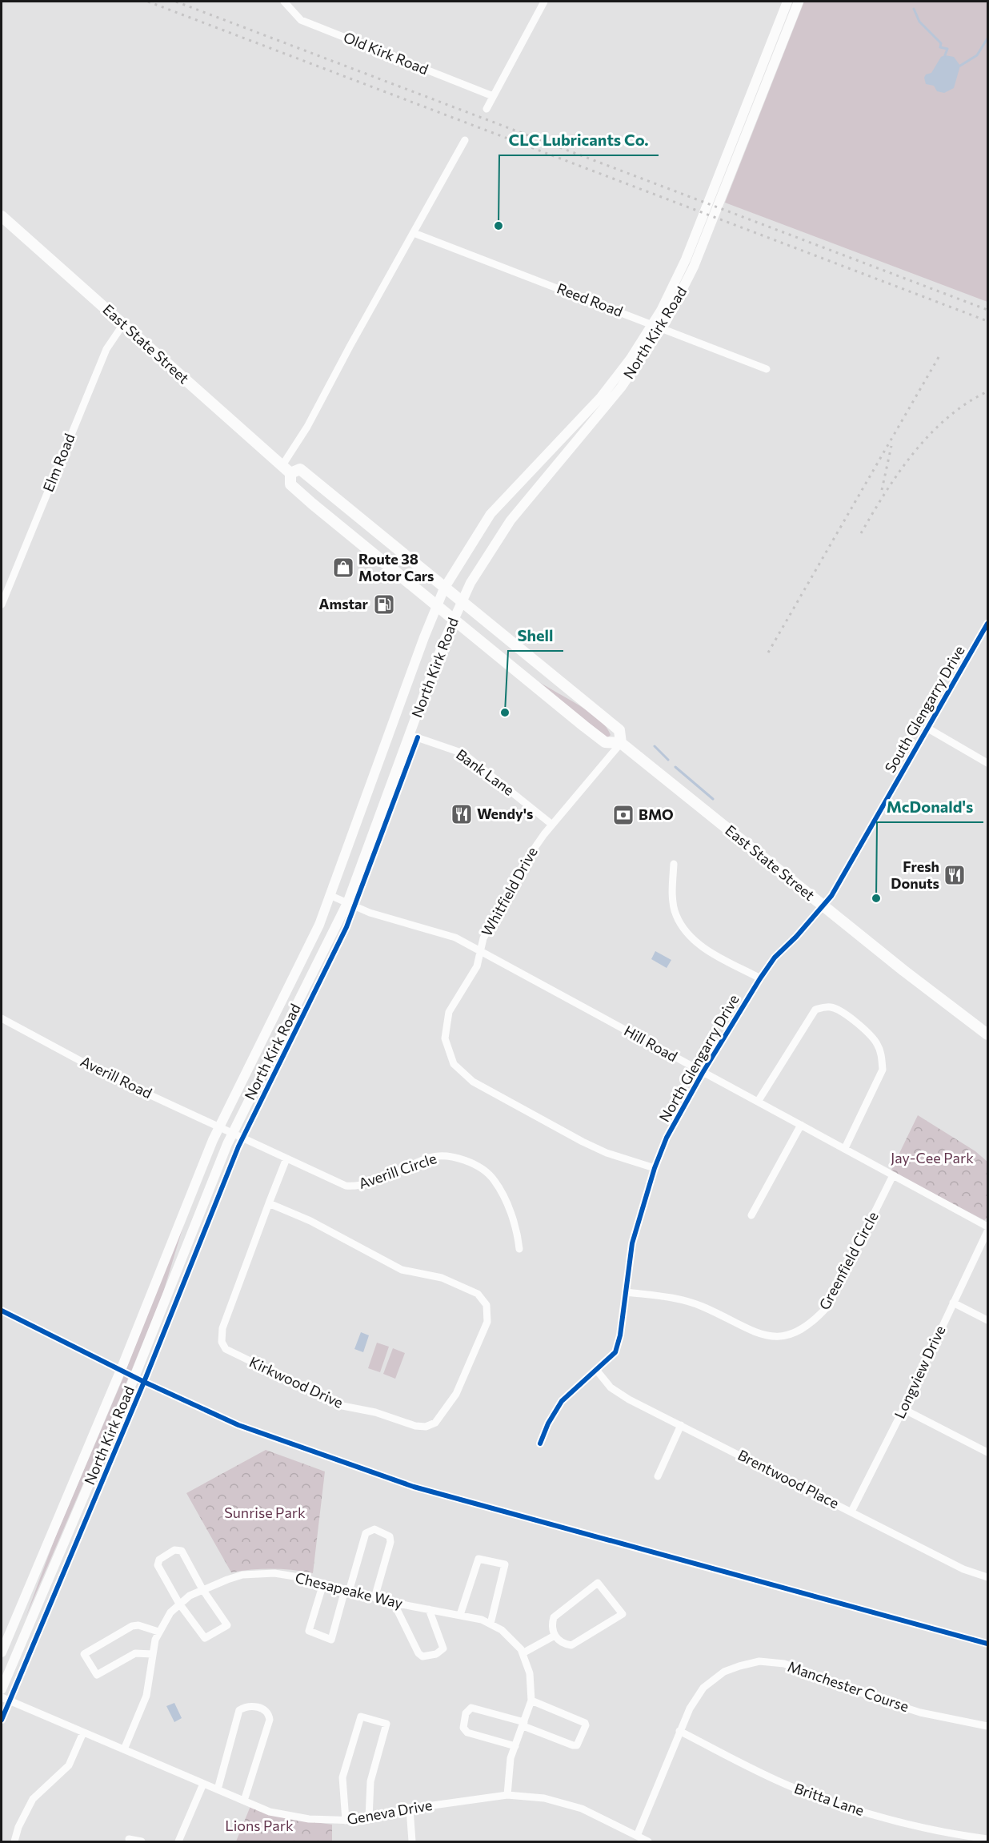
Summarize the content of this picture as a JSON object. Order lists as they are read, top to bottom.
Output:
{
  "streets": {
    "main road": ["North Kirk Road", "East State Street"],
    "street": [
      "Old Kirk Road",
      "Reed Road",
      "Elm Road",
      "South Glengarry Drive",
      "Bank Lane",
      "Whitfield Drive",
      "Hill Road",
      "North Glengarry Drive",
      "Averill Road",
      "Averill Circle",
      "Greenfield Circle",
      "Longview Drive",
      "Kirkwood Drive",
      "Brentwood Place",
      "Chesapeake Way",
      "Manchester Course",
      "Britta Lane",
      "Geneva Drive"
    ]
  },
  "crossings": [
    ["North Kirk Road", "East State Street"],
    ["North Kirk Road", "Bank Lane"],
    ["North Kirk Road", "Hill Road"],
    ["North Kirk Road", "Averill Road"],
    ["North Kirk Road", "Averill Circle"],
    ["East State Street", "Elm Road"],
    ["East State Street", "South Glengarry Drive"],
    ["East State Street", "Whitfield Drive"],
    ["East State Street", "North Glengarry Drive"],
    ["South Glengarry Drive", "North Glengarry Drive"],
    ["Bank Lane", "Whitfield Drive"],
    ["Whitfield Drive", "Hill Road"],
    ["Whitfield Drive", "North Glengarry Drive"],
    ["Hill Road", "North Glengarry Drive"],
    ["Hill Road", "Greenfield Circle"],
    ["North Glengarry Drive", "Greenfield Circle"],
    ["North Glengarry Drive", "Brentwood Place"],
    ["Averill Road", "Averill Circle"],
    ["Averill Circle", "Kirkwood Drive"],
    ["Longview Drive", "Brentwood Place"],
    ["Chesapeake Way", "Geneva Drive"],
    ["Manchester Course", "Britta Lane"],
    ["Manchester Course", "Geneva Drive"]
  ],
  "parks": ["Jay-Cee Park", "Sunrise Park", "Lions Park"],
  "places": {
    "other": ["CLC Lubricants Co.", "Shell", "McDonald's"],
    "shop": ["Route 38 Motor Cars"],
    "fuel station": ["Amstar"],
    "restaurant": ["Wendy's", "Fresh Donuts"],
    "bank": ["BMO"]
  }
}
